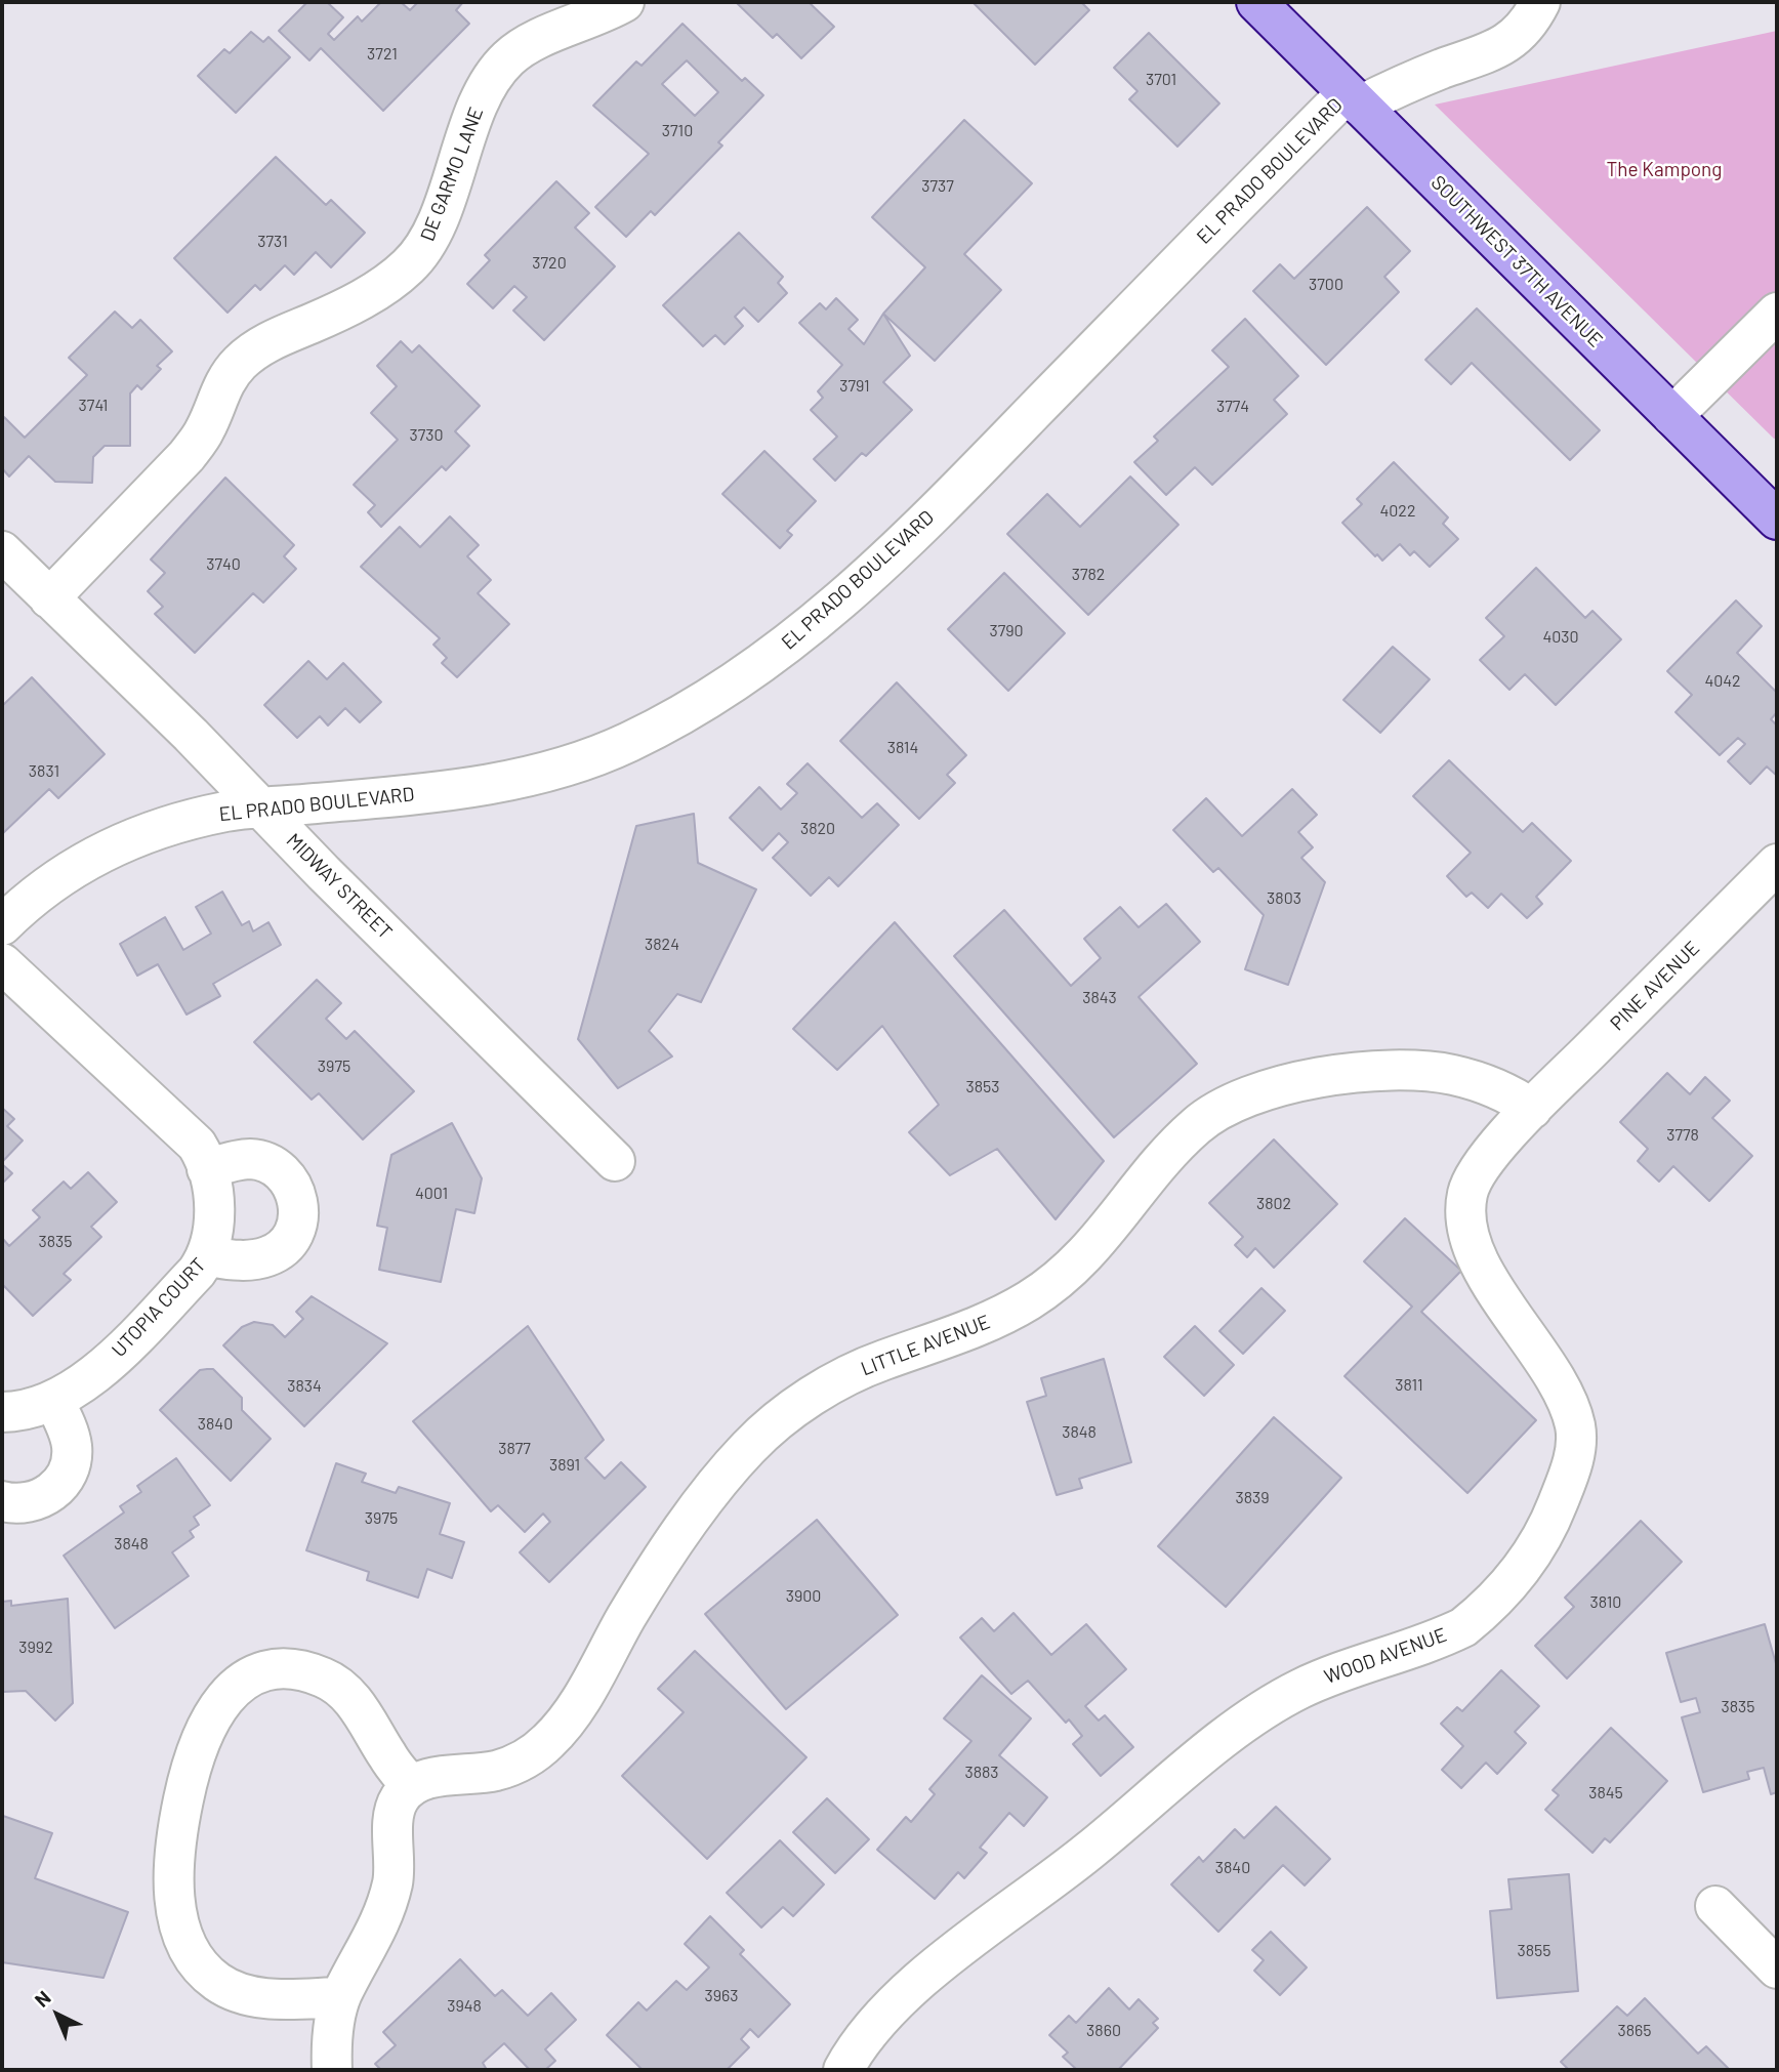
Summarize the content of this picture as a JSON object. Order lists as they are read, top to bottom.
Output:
{
  "streets": {
    "main road": ["SOUTHWEST 37TH AVENUE"],
    "street": [
      "EL PRADO BOULEVARD",
      "DE GARMO LANE",
      "MIDWAY STREET",
      "PINE AVENUE",
      "UTOPIA COURT",
      "LITTLE AVENUE",
      "WOOD AVENUE"
    ]
  },
  "crossings": [
    ["EL PRADO BOULEVARD", "SOUTHWEST 37TH AVENUE"],
    ["EL PRADO BOULEVARD", "MIDWAY STREET"],
    ["DE GARMO LANE", "MIDWAY STREET"],
    ["PINE AVENUE", "LITTLE AVENUE"],
    ["PINE AVENUE", "WOOD AVENUE"],
    ["LITTLE AVENUE", "WOOD AVENUE"]
  ],
  "parks": ["The Kampong"],
  "house_numbers": [
    "3721",
    "3701",
    "3710",
    "3737",
    "3731",
    "3720",
    "3700",
    "3791",
    "3741",
    "3774",
    "3730",
    "4022",
    "3740",
    "3782",
    "3790",
    "4030",
    "4042",
    "3814",
    "3831",
    "3820",
    "3803",
    "3824",
    "3843",
    "3975",
    "3853",
    "3778",
    "4001",
    "3802",
    "3835",
    "3811",
    "3834",
    "3840",
    "3848",
    "3877",
    "3891",
    "3839",
    "3975",
    "3848",
    "3900",
    "3810",
    "3992",
    "3835",
    "3883",
    "3845",
    "3840",
    "3855",
    "3963",
    "3948",
    "3860",
    "3865"
  ],
  "north": "top left"
}
